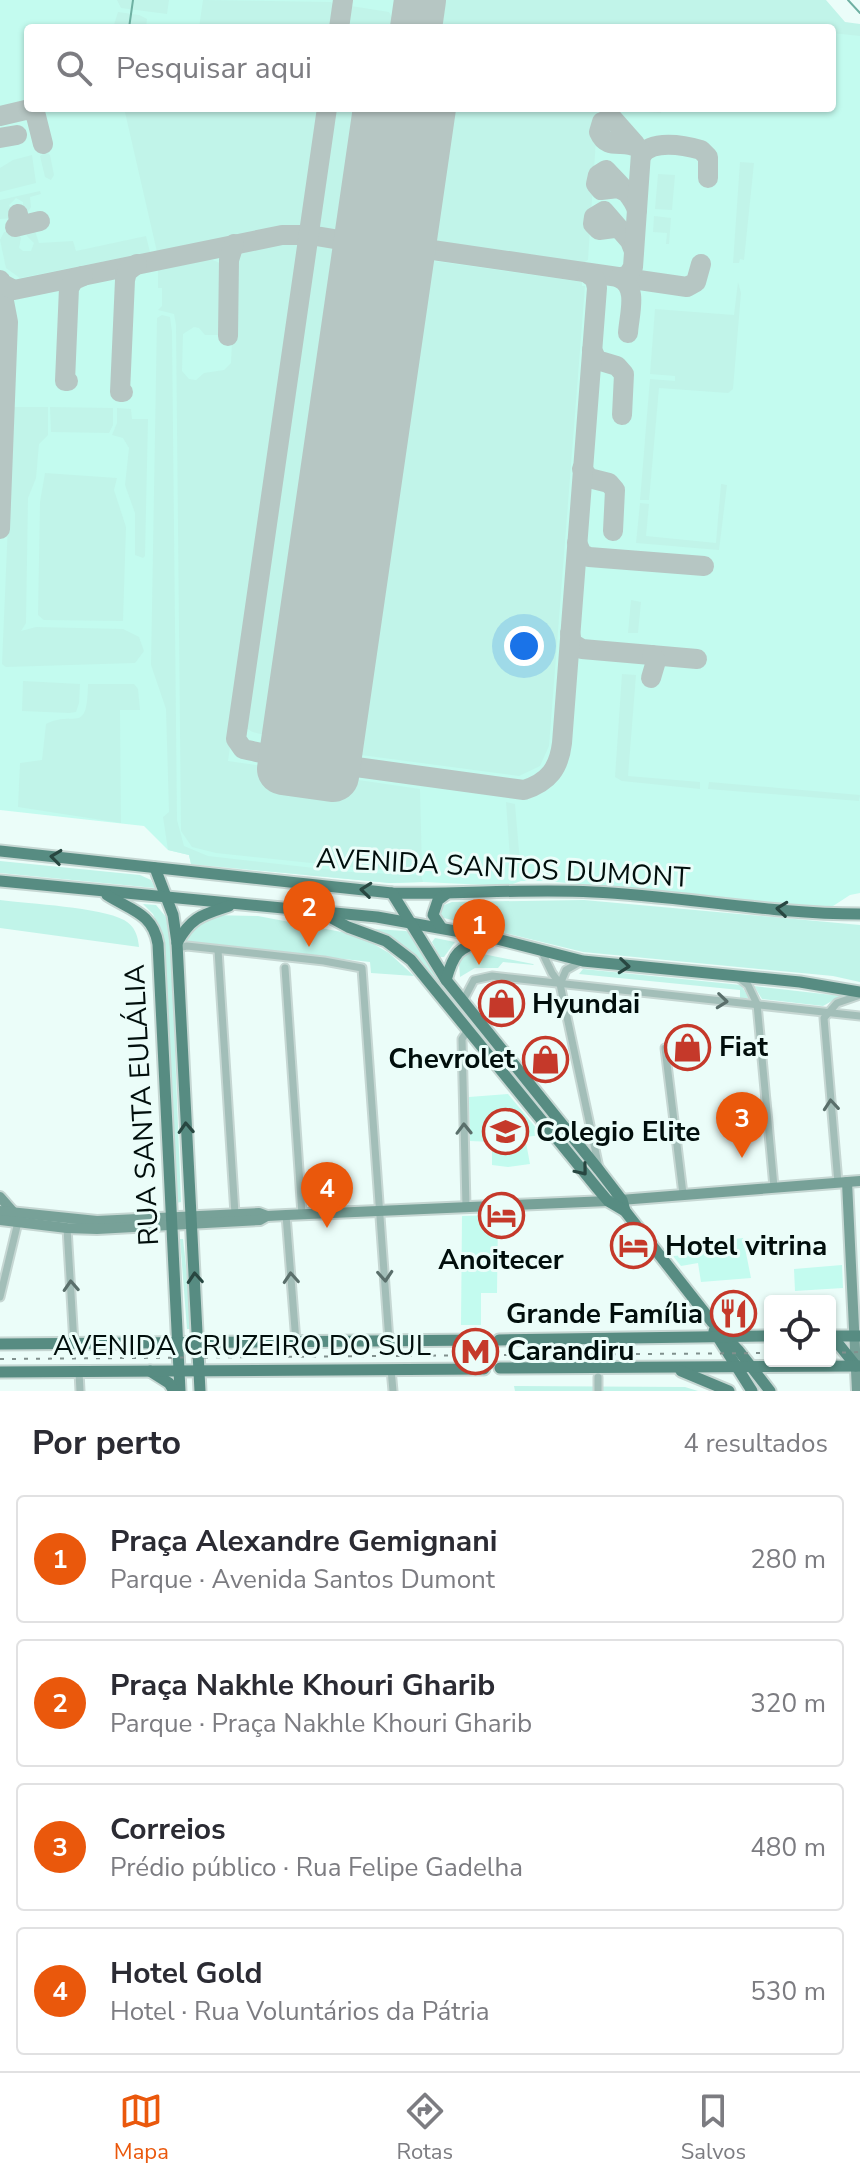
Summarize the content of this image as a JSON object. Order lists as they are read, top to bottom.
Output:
{
  "streets": {
    "main road": ["AVENIDA SANTOS DUMONT", "RUA SANTA EULÁLIA", "AVENIDA CRUZEIRO DO SUL"]
  },
  "crossings": [
    ["AVENIDA SANTOS DUMONT", "RUA SANTA EULÁLIA"],
    ["RUA SANTA EULÁLIA", "AVENIDA CRUZEIRO DO SUL"]
  ],
  "places": {
    "shop": ["Hyundai", "Fiat", "Chevrolet"],
    "school or university": ["Colegio Elite"],
    "hotel": ["Anoitecer", "Hotel vitrina"],
    "restaurant": ["Grande Família"],
    "metro station": ["Carandiru"]
  },
  "page": {
    "search": "Pesquisar aqui",
    "pins": [
      "2",
      "1",
      "3",
      "4"
    ],
    "heading": ["Por perto", "4 resultados"],
    "list": [
      {
        "mark": "1",
        "name": "Praça Alexandre Gemignani",
        "note": "Parque · Avenida Santos Dumont",
        "value": "280 m"
      },
      {
        "mark": "2",
        "name": "Praça Nakhle Khouri Gharib",
        "note": "Parque · Praça Nakhle Khouri Gharib",
        "value": "320 m"
      },
      {
        "mark": "3",
        "name": "Correios",
        "note": "Prédio público · Rua Felipe Gadelha",
        "value": "480 m"
      },
      {
        "mark": "4",
        "name": "Hotel Gold",
        "note": "Hotel · Rua Voluntários da Pátria",
        "value": "530 m"
      }
    ],
    "nav": ["Mapa", "Rotas", "Salvos"]
  }
}
